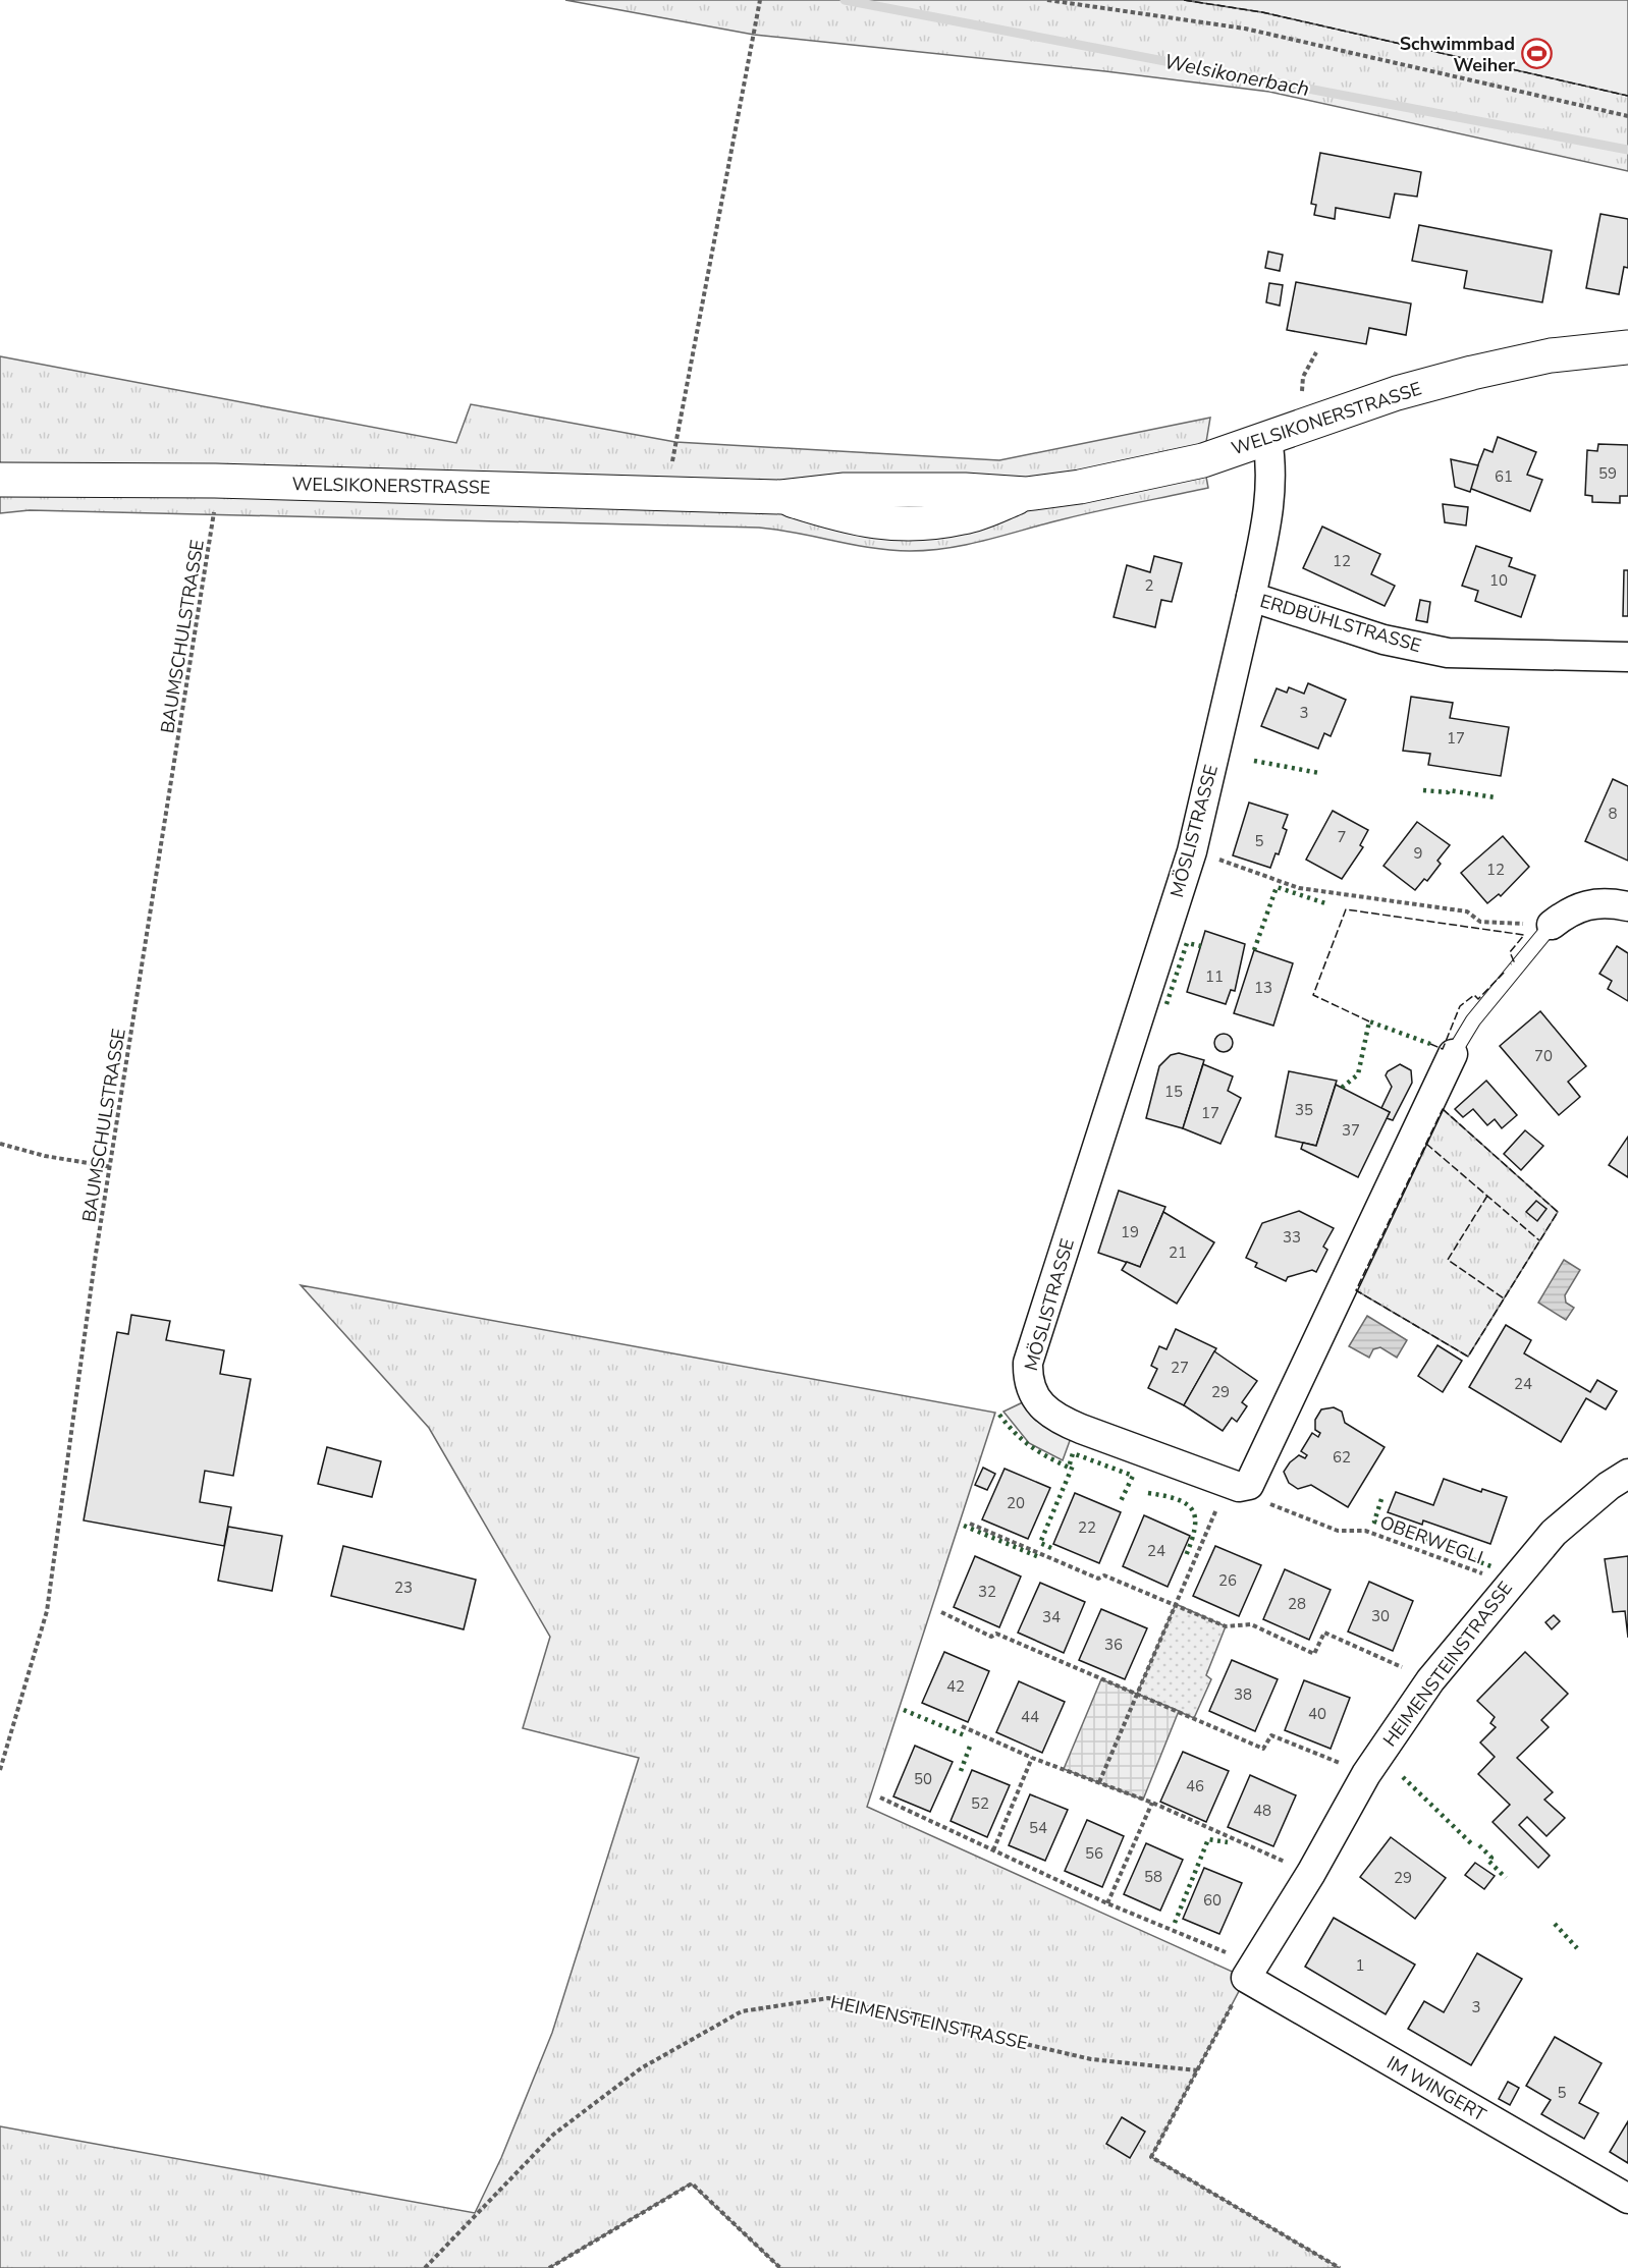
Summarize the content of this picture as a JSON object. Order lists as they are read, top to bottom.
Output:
{
  "streets": {
    "main road": ["WELSIKONERSTRASSE"],
    "street": [
      "ERDBÜHLSTRASSE",
      "MÖSLISTRASSE",
      "HEIMENSTEINSTRASSE",
      "IM WINGERT"
    ],
    "path": ["BAUMSCHULSTRASSE", "OBERWEGLI"]
  },
  "crossings": [
    ["WELSIKONERSTRASSE", "ERDBÜHLSTRASSE"],
    ["WELSIKONERSTRASSE", "BAUMSCHULSTRASSE"],
    ["ERDBÜHLSTRASSE", "MÖSLISTRASSE"],
    ["MÖSLISTRASSE", "OBERWEGLI"],
    ["OBERWEGLI", "HEIMENSTEINSTRASSE"],
    ["HEIMENSTEINSTRASSE", "IM WINGERT"]
  ],
  "water": ["Welsikonerbach"],
  "places": {
    "sports": ["Schwimmbad Weiher"]
  },
  "house_numbers": [
    "59",
    "61",
    "12",
    "10",
    "2",
    "3",
    "17",
    "8",
    "7",
    "5",
    "9",
    "12",
    "11",
    "13",
    "70",
    "15",
    "35",
    "17",
    "37",
    "19",
    "33",
    "21",
    "27",
    "24",
    "29",
    "62",
    "20",
    "22",
    "24",
    "26",
    "23",
    "32",
    "28",
    "30",
    "34",
    "36",
    "42",
    "38",
    "40",
    "44",
    "50",
    "46",
    "52",
    "48",
    "54",
    "56",
    "58",
    "29",
    "60",
    "1",
    "3",
    "5"
  ]
}
